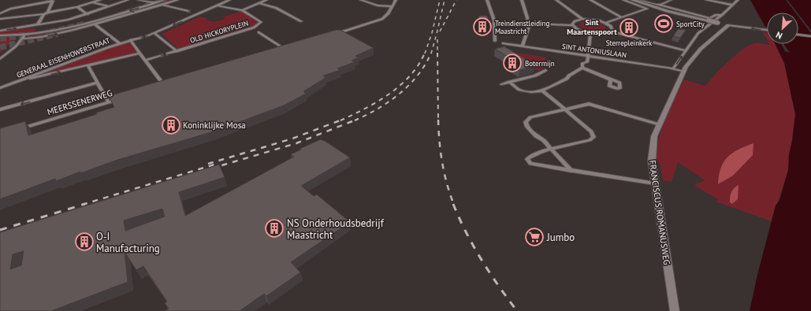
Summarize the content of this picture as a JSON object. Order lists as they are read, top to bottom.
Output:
{
  "streets": {
    "street": [
      "OLD HICKORYPLEIN",
      "SINT ANTONIUSLAAN",
      "GENERAAL EISENHOWERSTRAAT",
      "MEERSSENERWEG",
      "FRANCISCUS ROMANUSWEG"
    ]
  },
  "crossings": [
    ["SINT ANTONIUSLAAN", "FRANCISCUS ROMANUSWEG"]
  ],
  "districts": ["Sint Maartenspoort"],
  "places": {
    "sports": ["SportCity"],
    "building": [
      "Treindienstleiding Maastricht",
      "Sterrepleinkerk",
      "Botermijn",
      "Koninklijke Mosa",
      "NS Onderhoudsbedrijf Maastricht",
      "O-I Manufacturing"
    ],
    "supermarket": ["Jumbo"]
  },
  "north": "bottom left"
}
